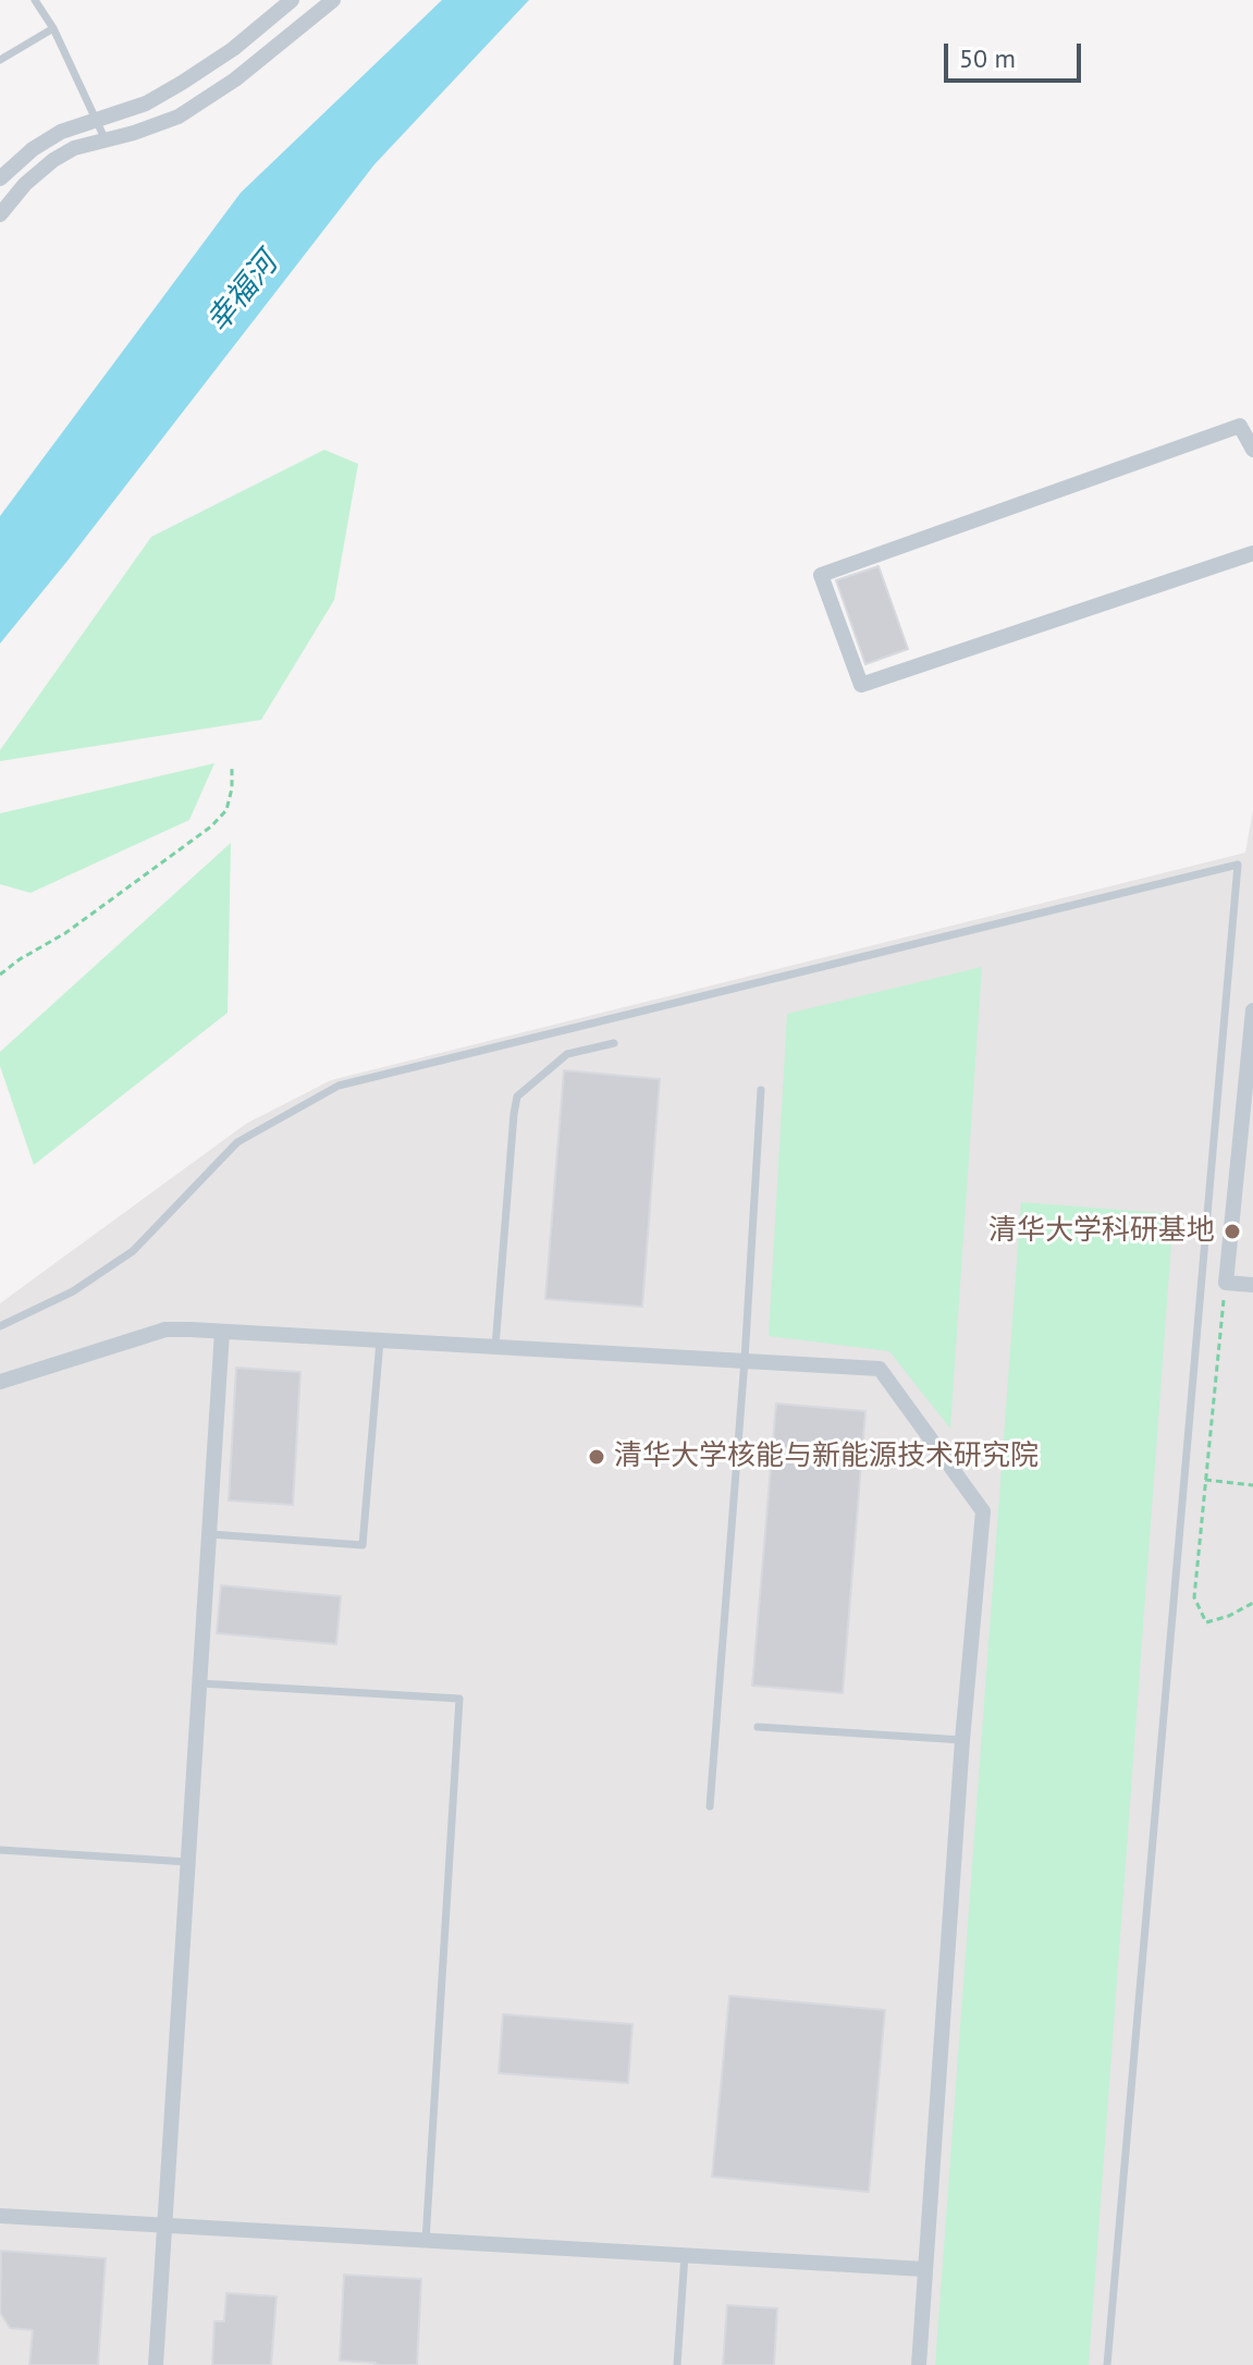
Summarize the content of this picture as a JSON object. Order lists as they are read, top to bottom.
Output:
{
  "water": ["幸福河"],
  "places": ["清华大学科研基地", "清华大学核能与新能源技术研究院"],
  "scale_bar": "50 m"
}
